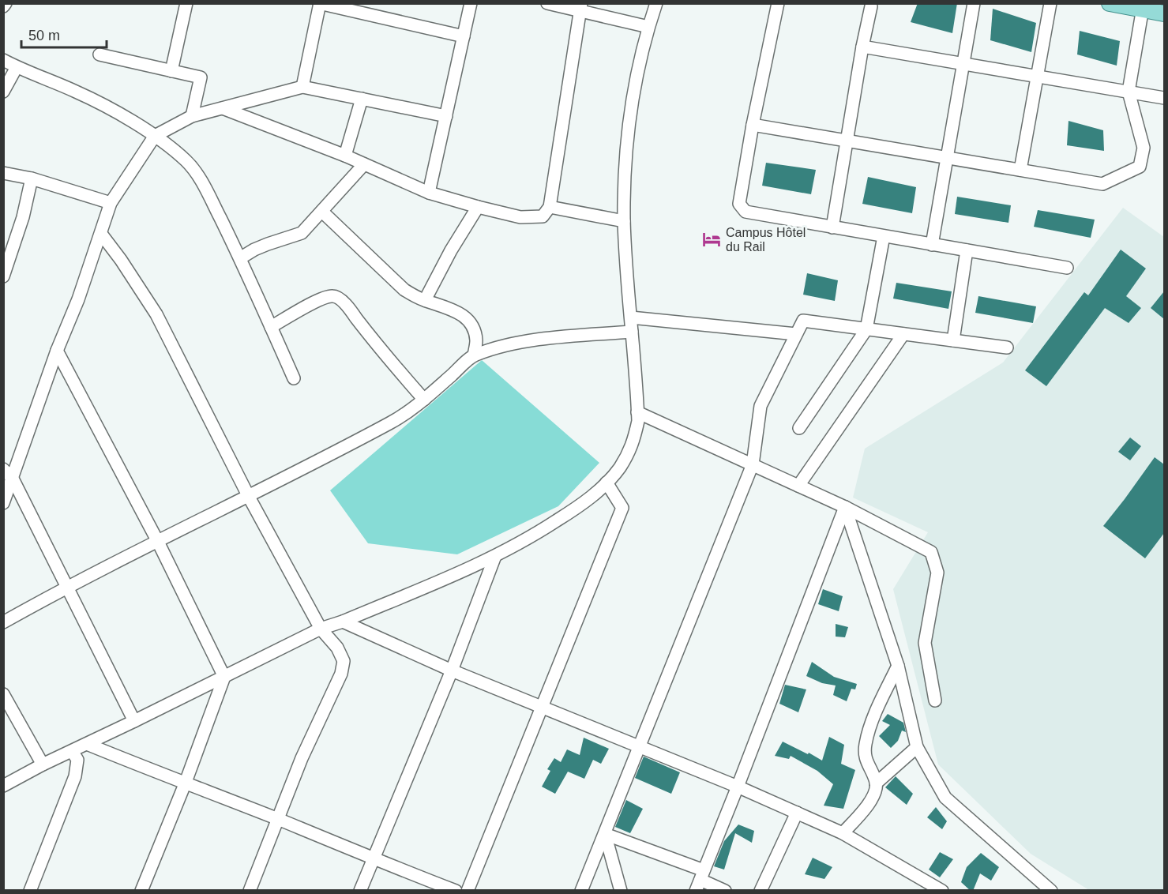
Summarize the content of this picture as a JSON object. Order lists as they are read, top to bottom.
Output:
{
  "places": {
    "hotel": ["Campus Hôtel du Rail"]
  },
  "scale_bar": "50 m"
}
